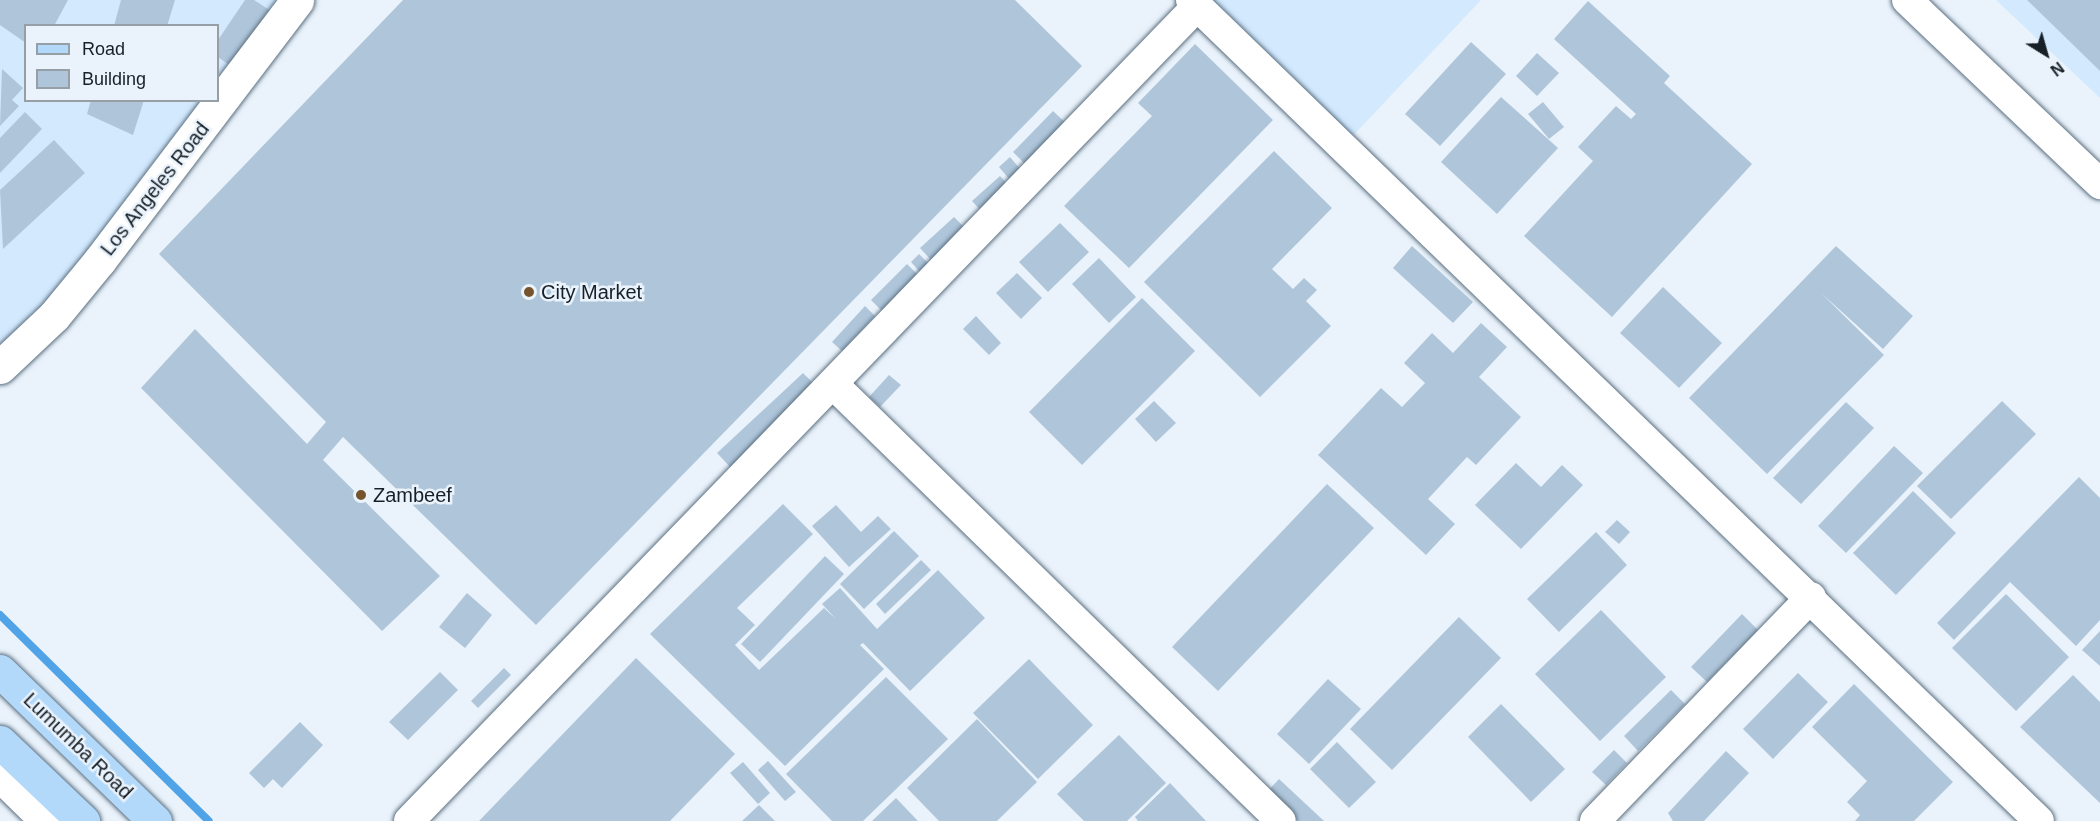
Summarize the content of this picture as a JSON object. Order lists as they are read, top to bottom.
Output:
{
  "streets": {
    "main road": ["Los Angeles Road", "Lumumba Road"]
  },
  "places": ["City Market", "Zambeef"],
  "legend": ["Road", "Building"],
  "north": "bottom right"
}
